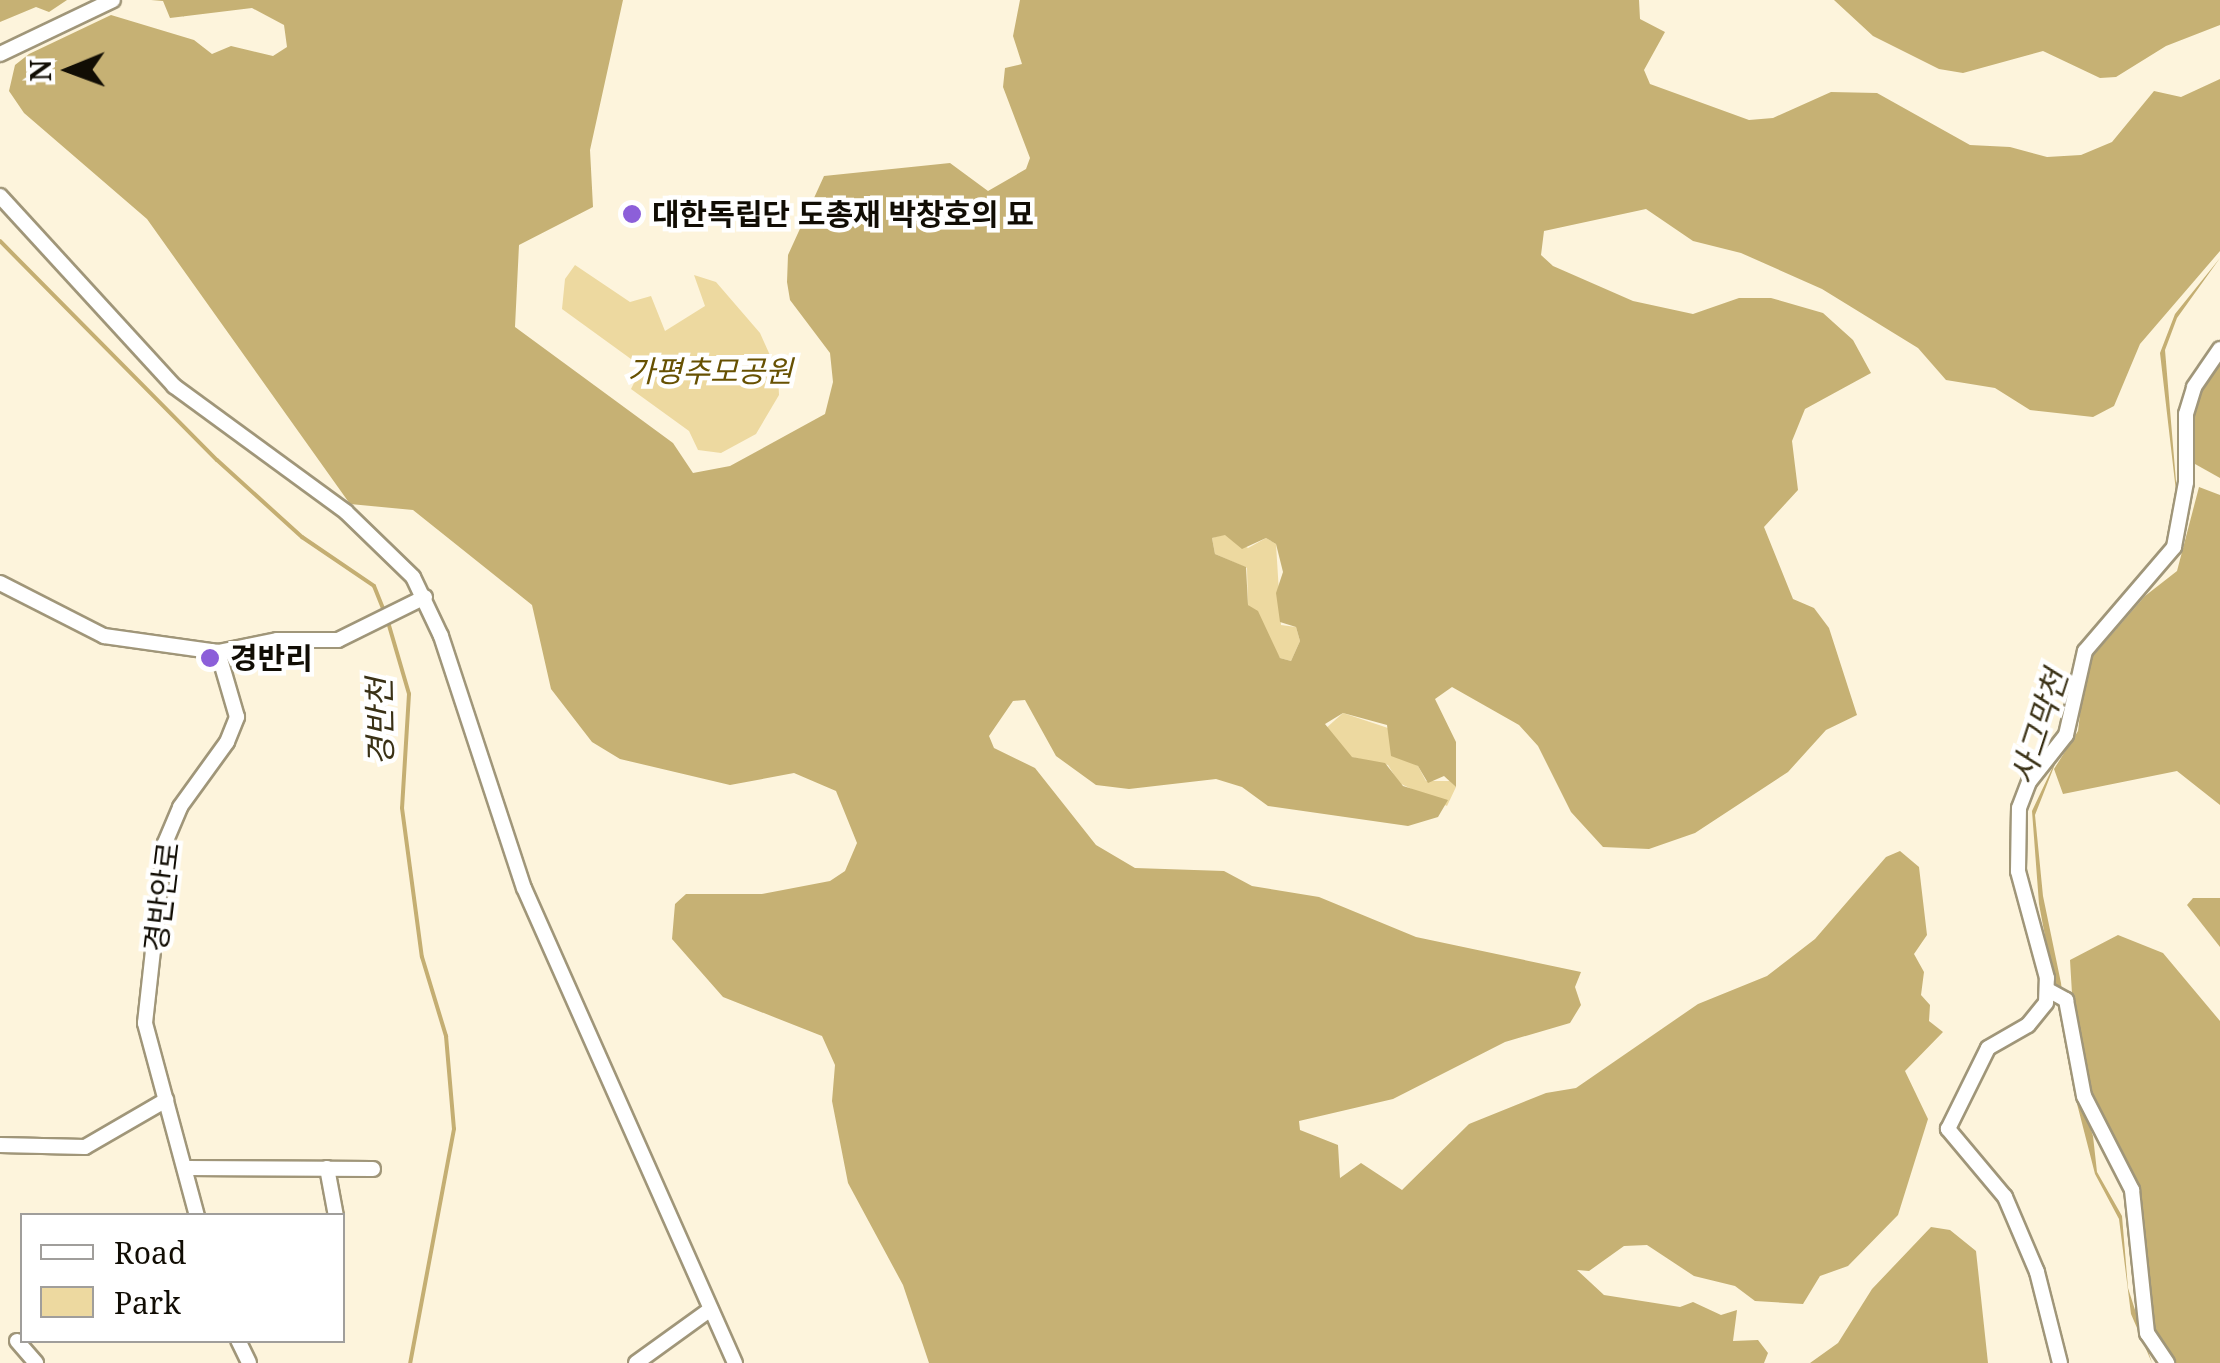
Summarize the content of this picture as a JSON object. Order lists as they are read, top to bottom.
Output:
{
  "streets": {
    "street": ["경반안로"]
  },
  "water": ["경반천", "사그막천"],
  "parks": ["가평추모공원"],
  "places": ["대한독립단 도총재 박창호의 묘", "경반리"],
  "legend": ["Road", "Park"],
  "north": "left"
}
